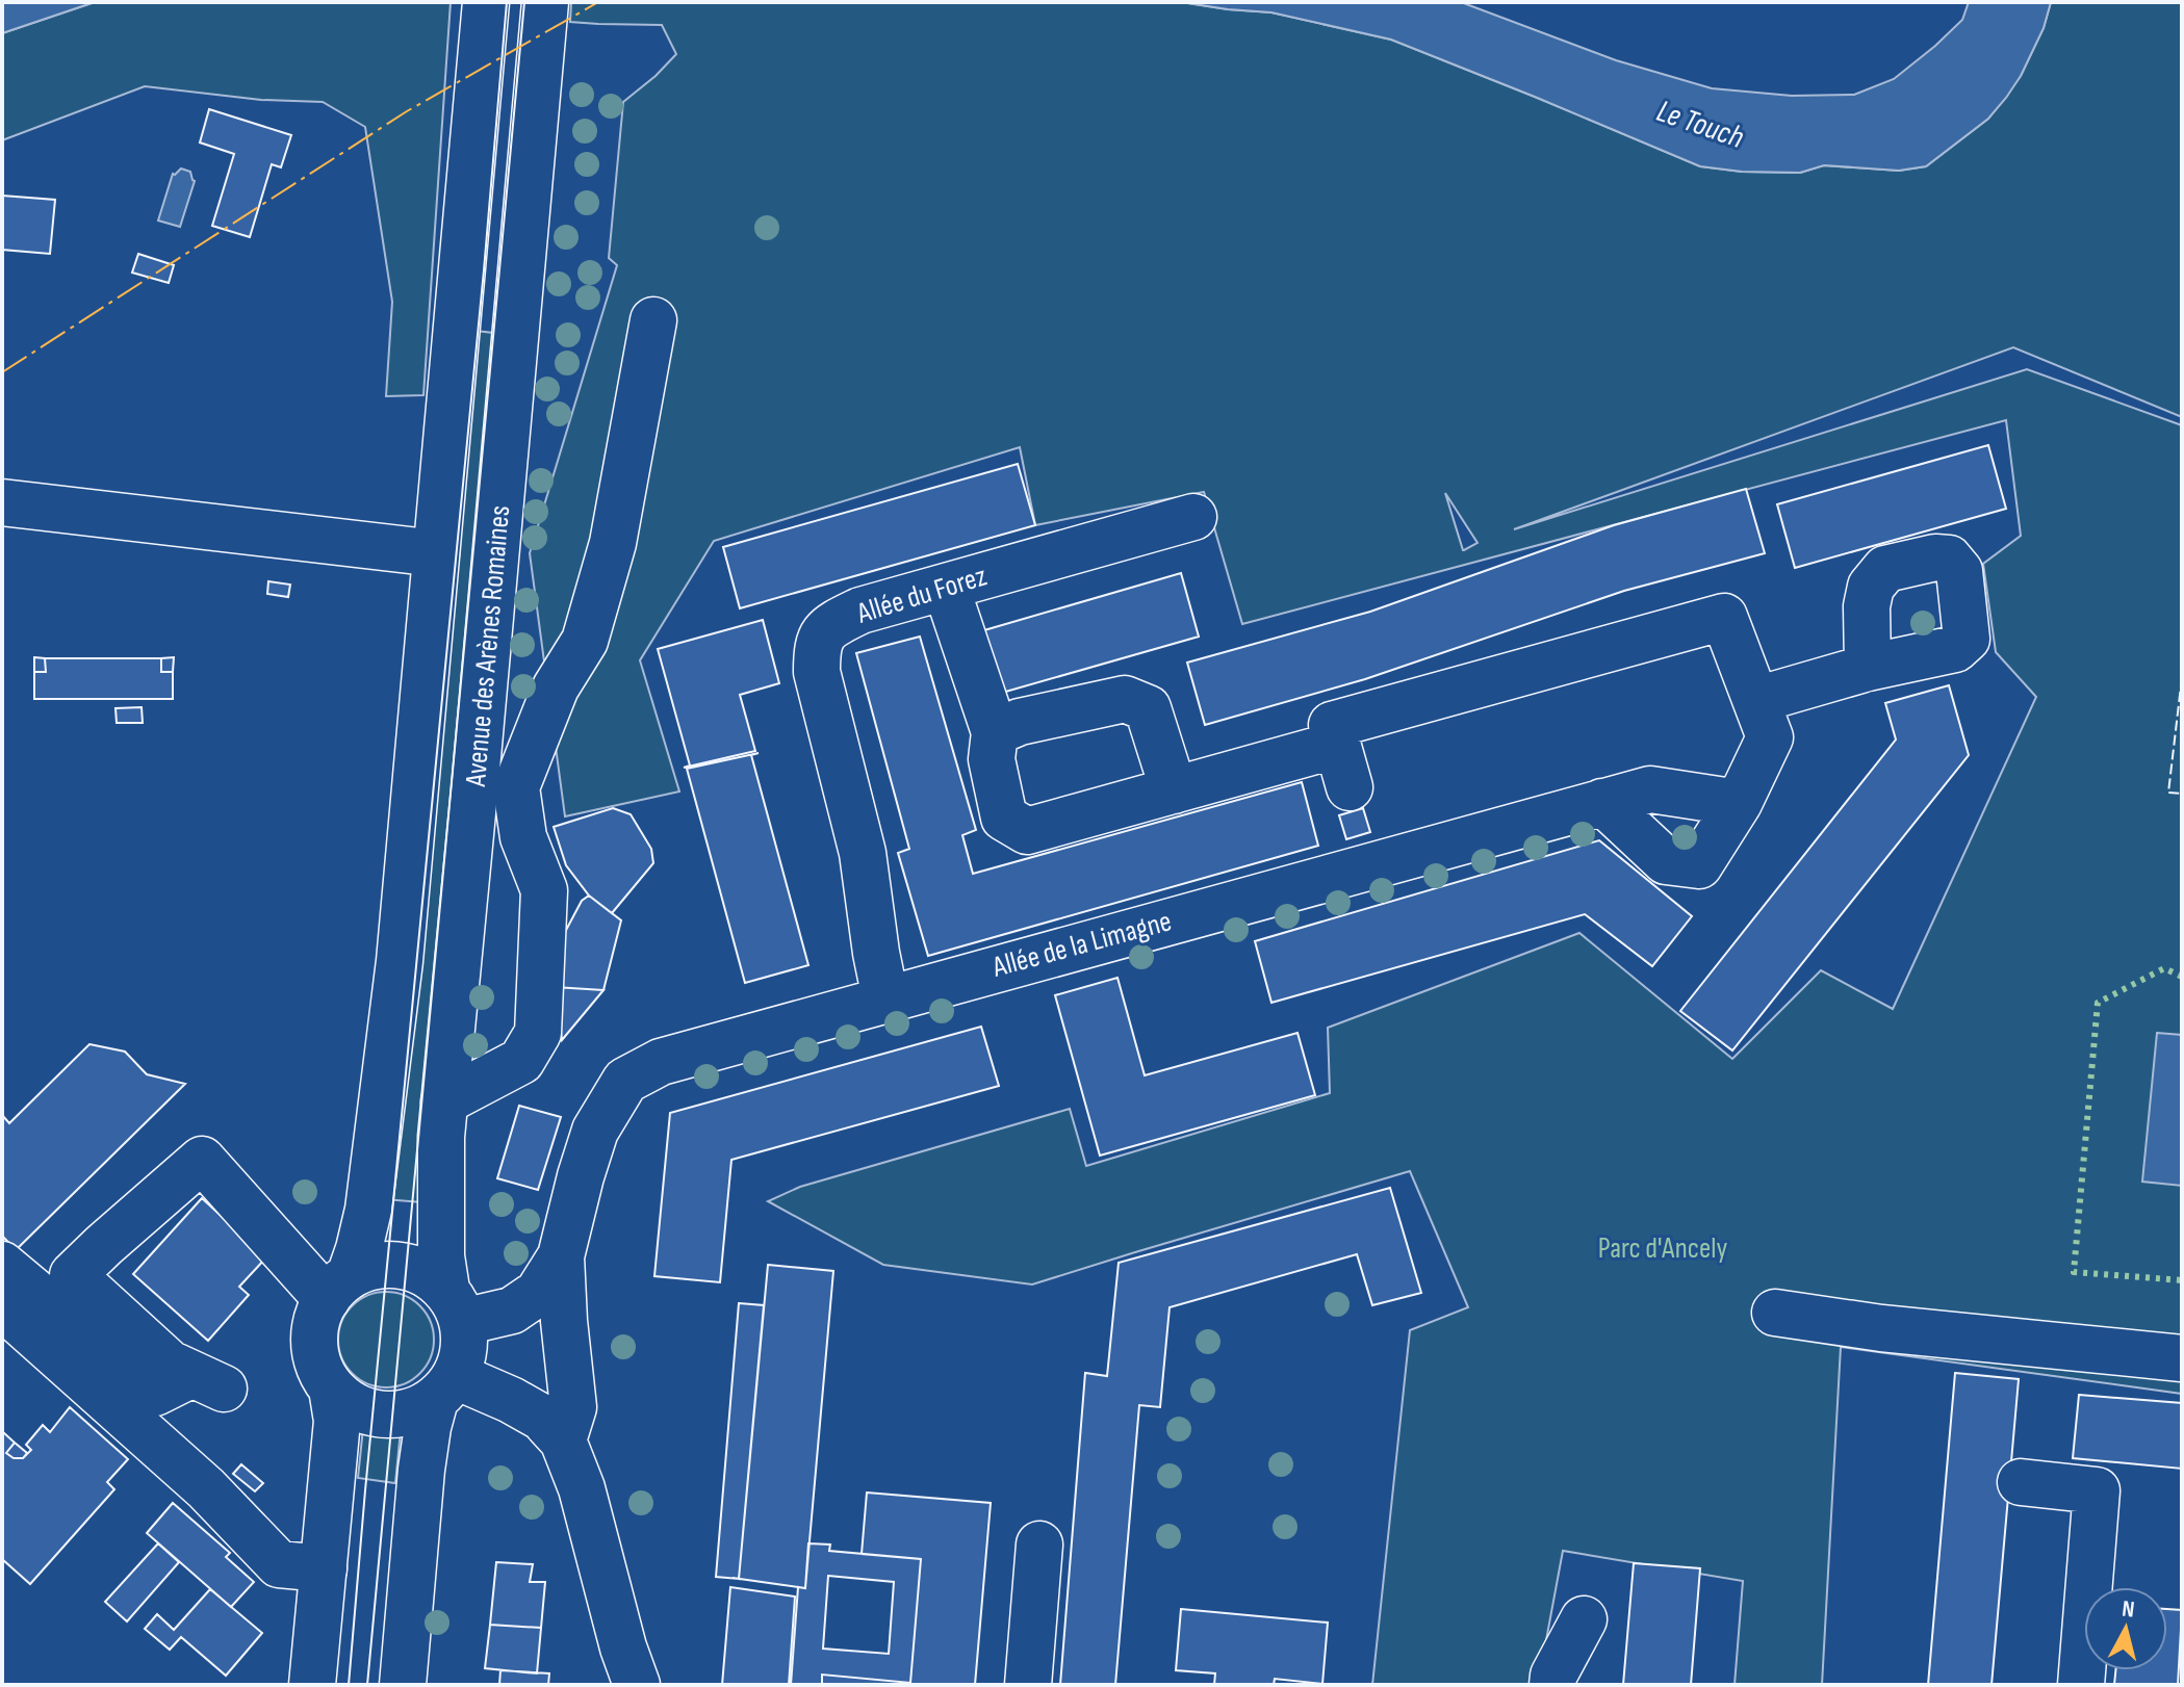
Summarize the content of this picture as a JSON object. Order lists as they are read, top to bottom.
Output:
{
  "streets": {
    "street": ["Allée du Forez", "Avenue des Arènes Romaines", "Allée de la Limagne"]
  },
  "crossings": [
    ["Allée du Forez", "Allée de la Limagne"],
    ["Avenue des Arènes Romaines", "Allée de la Limagne"]
  ],
  "water": ["Le Touch"],
  "parks": ["Parc d'Ancely"],
  "north": "top"
}
